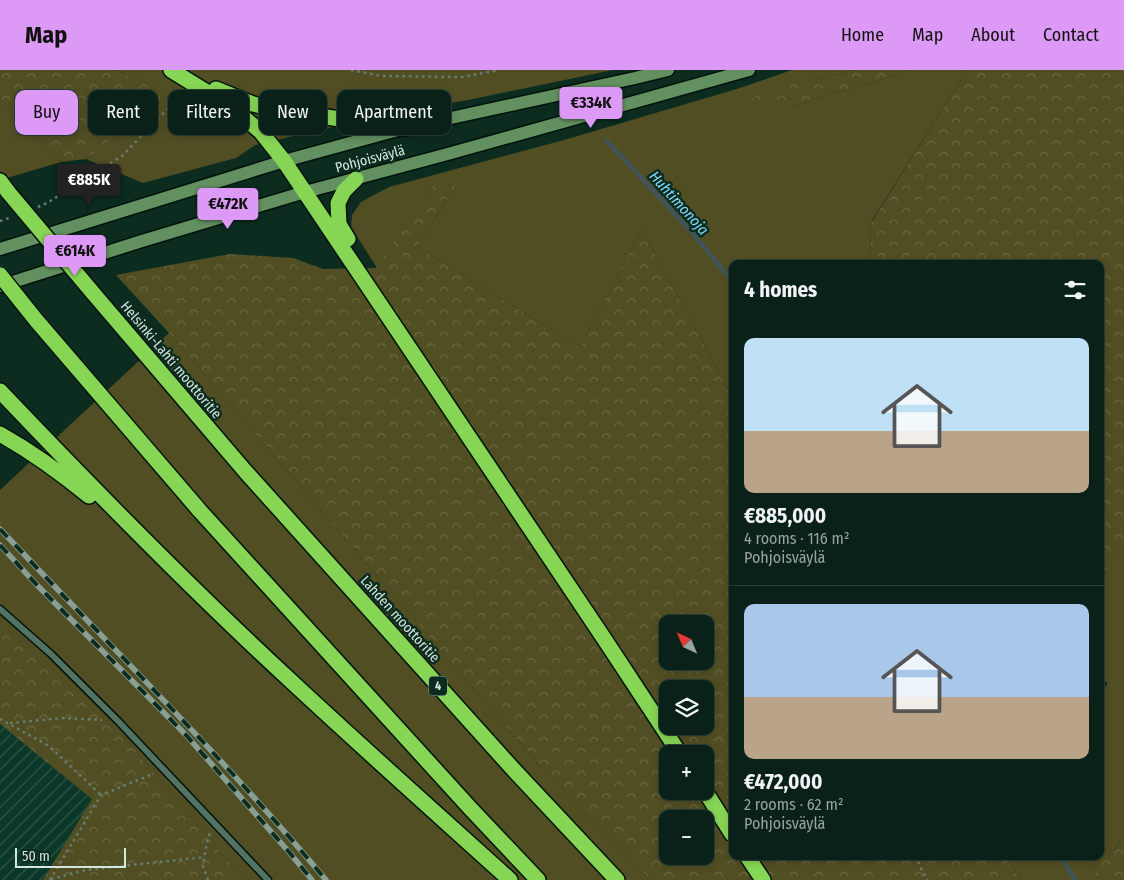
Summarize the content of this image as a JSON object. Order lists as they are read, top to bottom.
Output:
{
  "streets": {
    "highway": ["Helsinki-Lahti moottoritie", "Lahden moottoritie", "4"],
    "main road": ["Pohjoisväylä"]
  },
  "crossings": [
    ["Helsinki-Lahti moottoritie", "Lahden moottoritie"]
  ],
  "water": ["Huhtimonoja"],
  "scale_bar": "50 m",
  "north": "top left",
  "page": {
    "header": "Map",
    "nav": [
      "Home",
      "Map",
      "About",
      "Contact"
    ],
    "price": [
      "€334K",
      "€885K",
      "€472K",
      "€614K"
    ],
    "chip": [
      "Buy",
      "Rent",
      "Filters",
      "New",
      "Apartment"
    ],
    "heading": "4 homes",
    "list": [
      {
        "name": "€885,000",
        "note": "4 rooms · 116 m² · Pohjoisväylä"
      },
      {
        "name": "€472,000",
        "note": "2 rooms · 62 m² · Pohjoisväylä"
      }
    ],
    "map_buttons": ["+", "−"],
    "scale": "50 m"
  }
}
